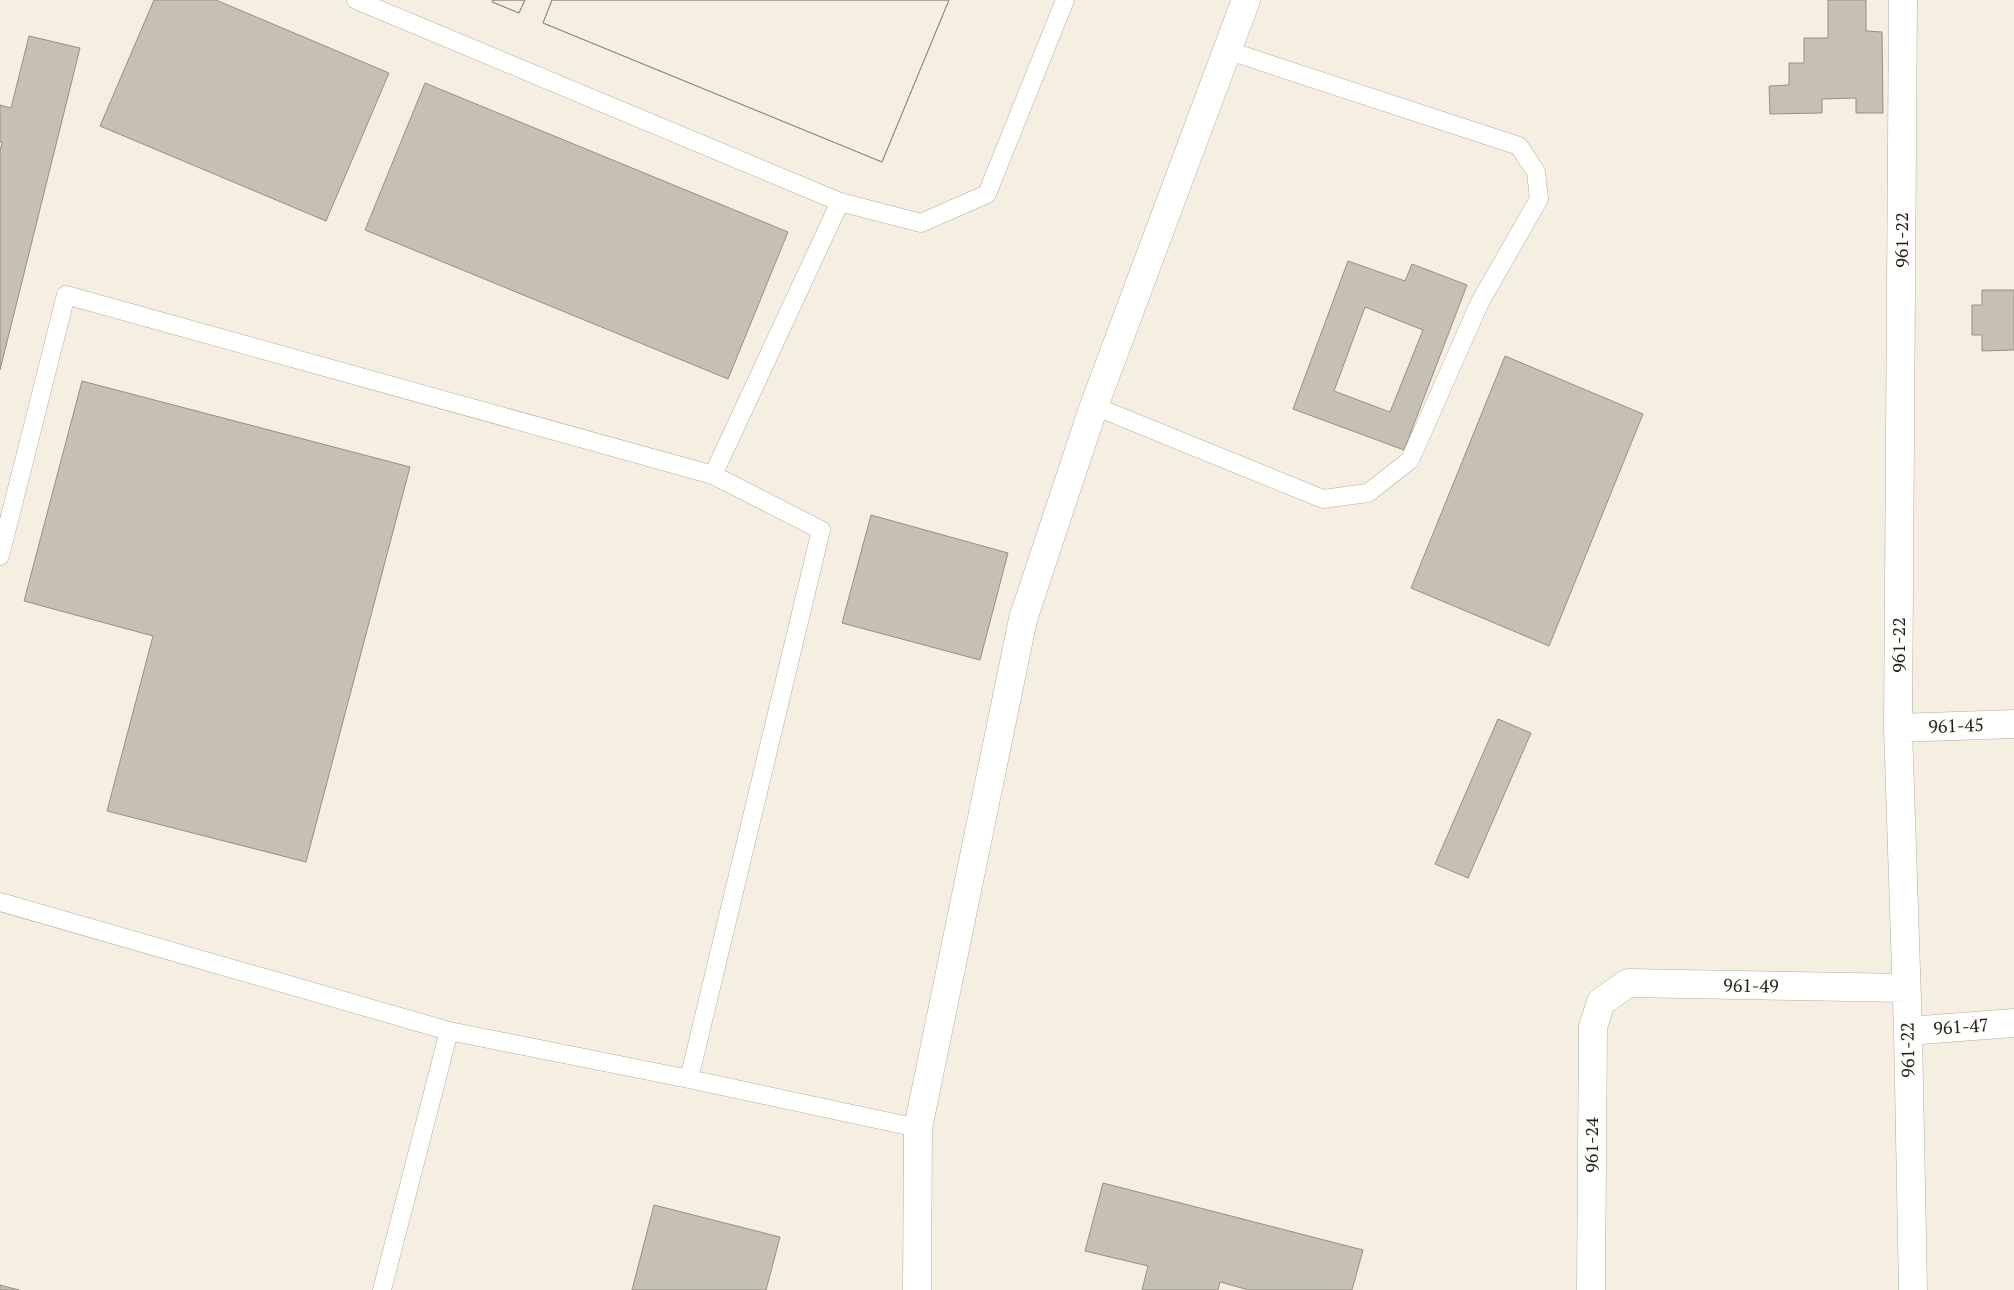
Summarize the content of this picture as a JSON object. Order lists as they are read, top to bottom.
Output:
{
  "streets": {
    "street": [
      "961-22",
      "961-45",
      "961-49",
      "961-47",
      "961-24"
    ]
  },
  "crossings": [
    ["961-22", "961-45"],
    ["961-22", "961-49"],
    ["961-22", "961-47"],
    ["961-49", "961-24"]
  ]
}
